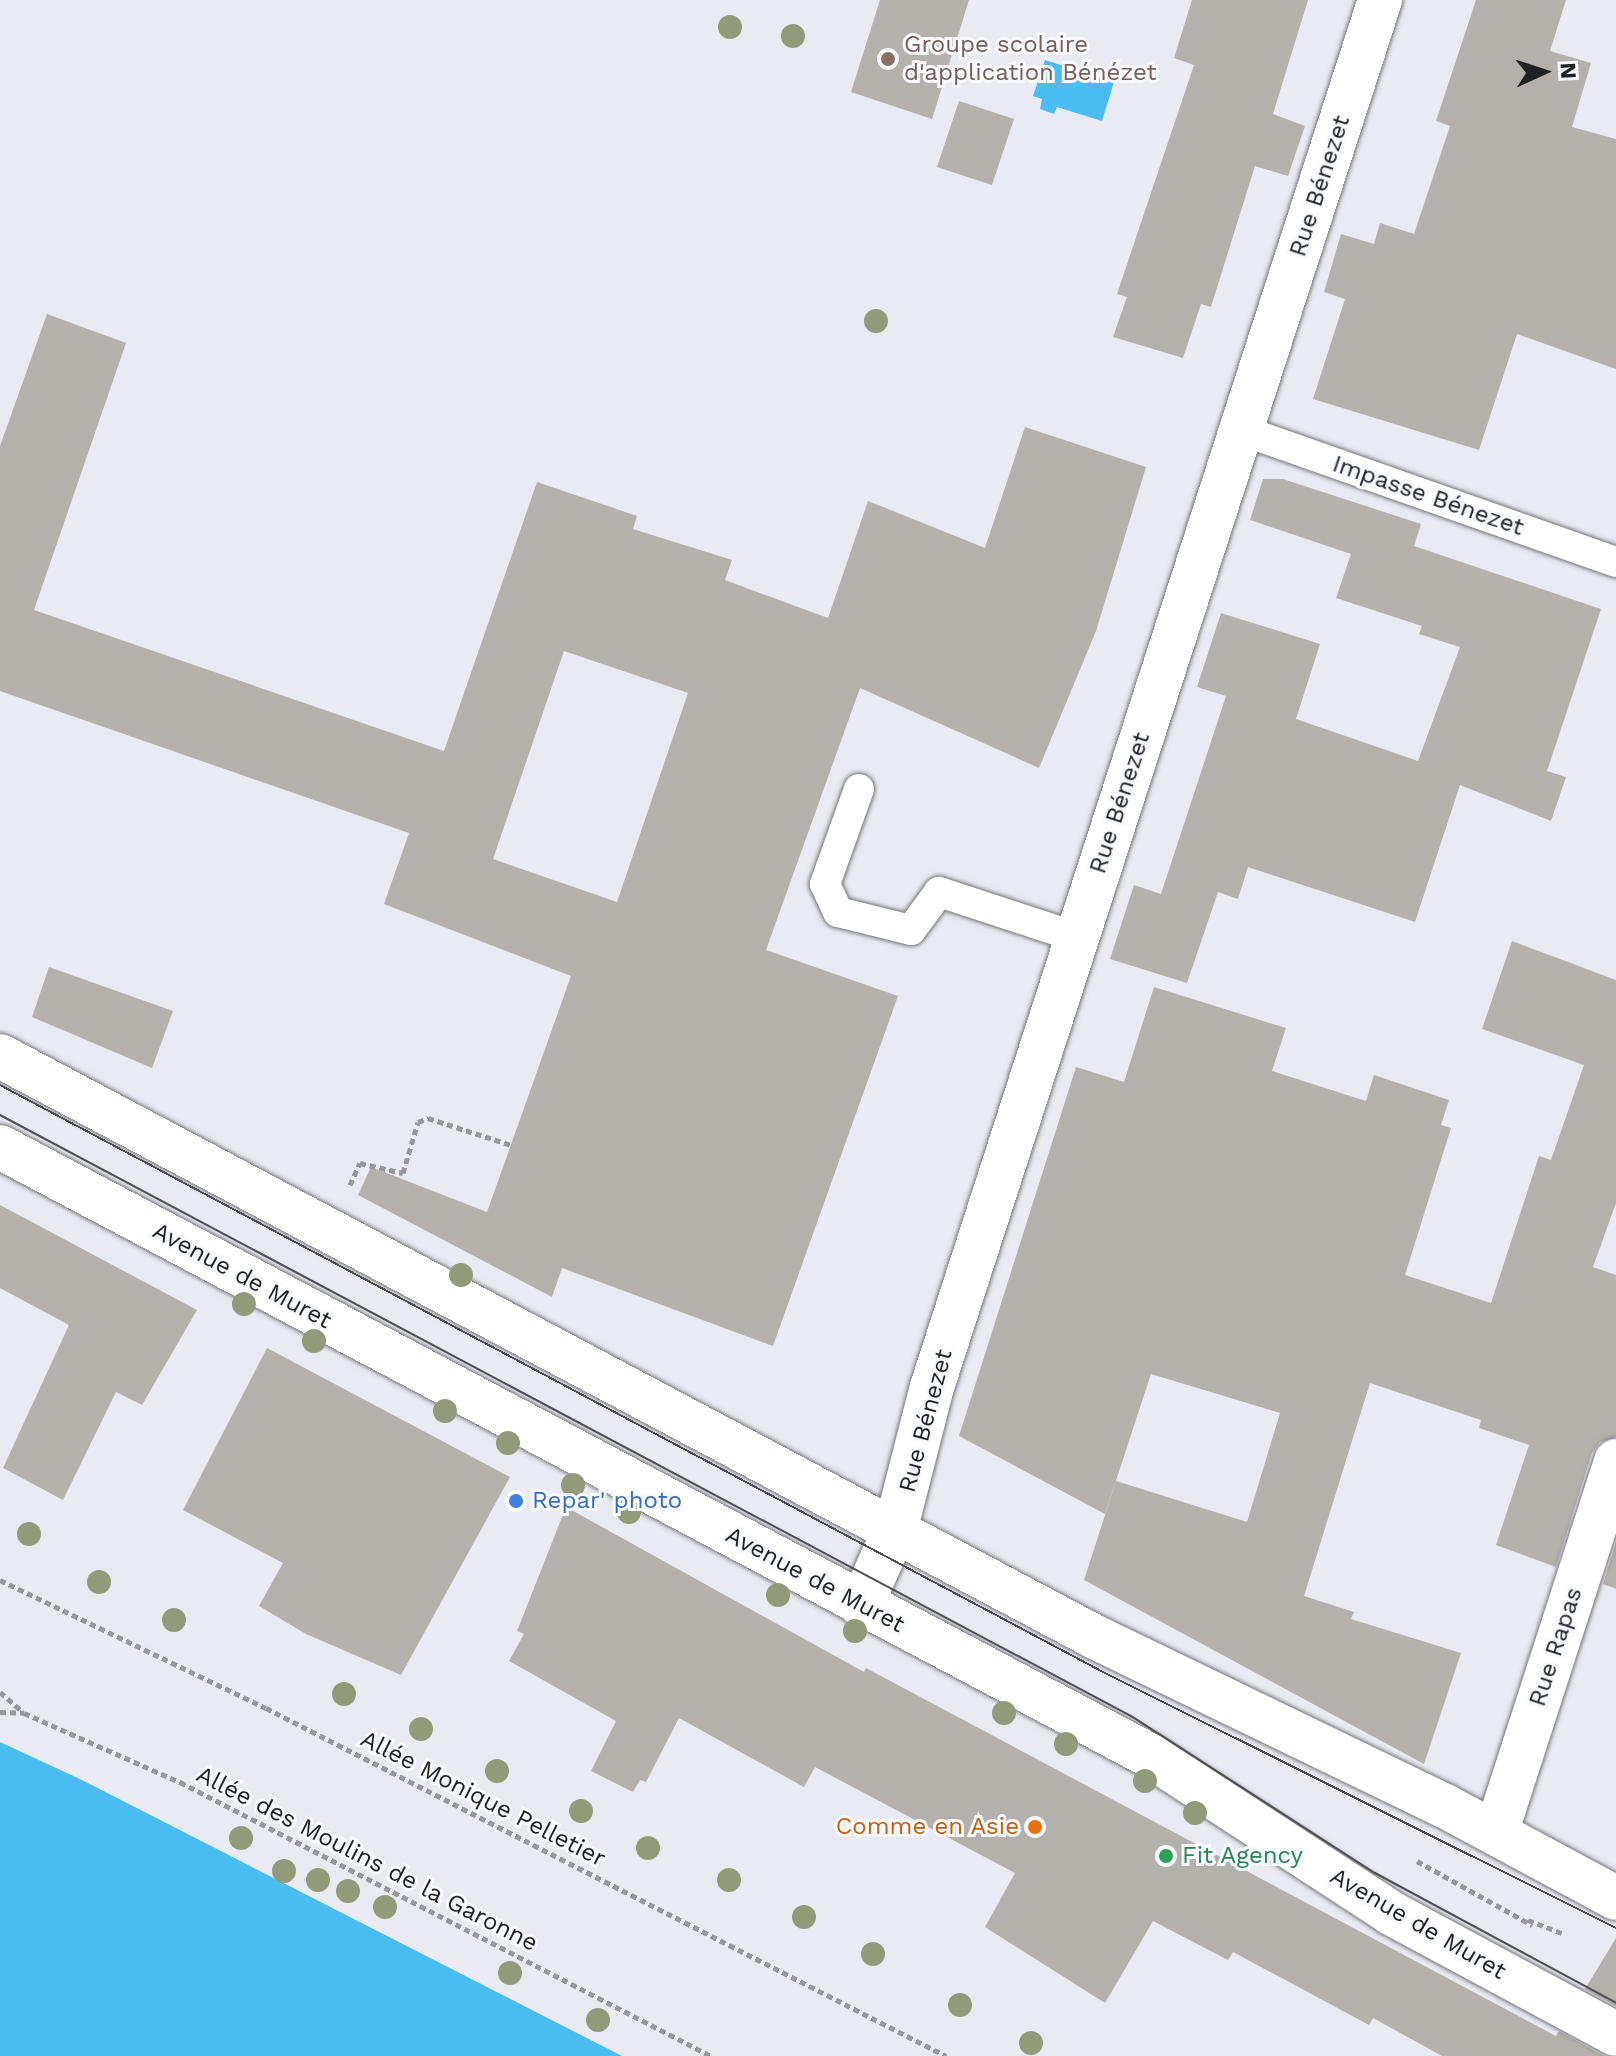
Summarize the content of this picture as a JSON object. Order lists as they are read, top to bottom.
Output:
{
  "streets": {
    "main road": ["Rue Bénezet", "Avenue de Muret", "Rue Rapas"],
    "lane": ["Impasse Bénezet"],
    "path": ["Allée Monique Pelletier", "Allée des Moulins de la Garonne"]
  },
  "crossings": [
    ["Rue Bénezet", "Impasse Bénezet"],
    ["Rue Bénezet", "Avenue de Muret"]
  ],
  "places": [
    "Groupe scolaire d'application Bénézet",
    "Repar' photo",
    "Comme en Asie",
    "Fit Agency"
  ],
  "north": "right"
}
